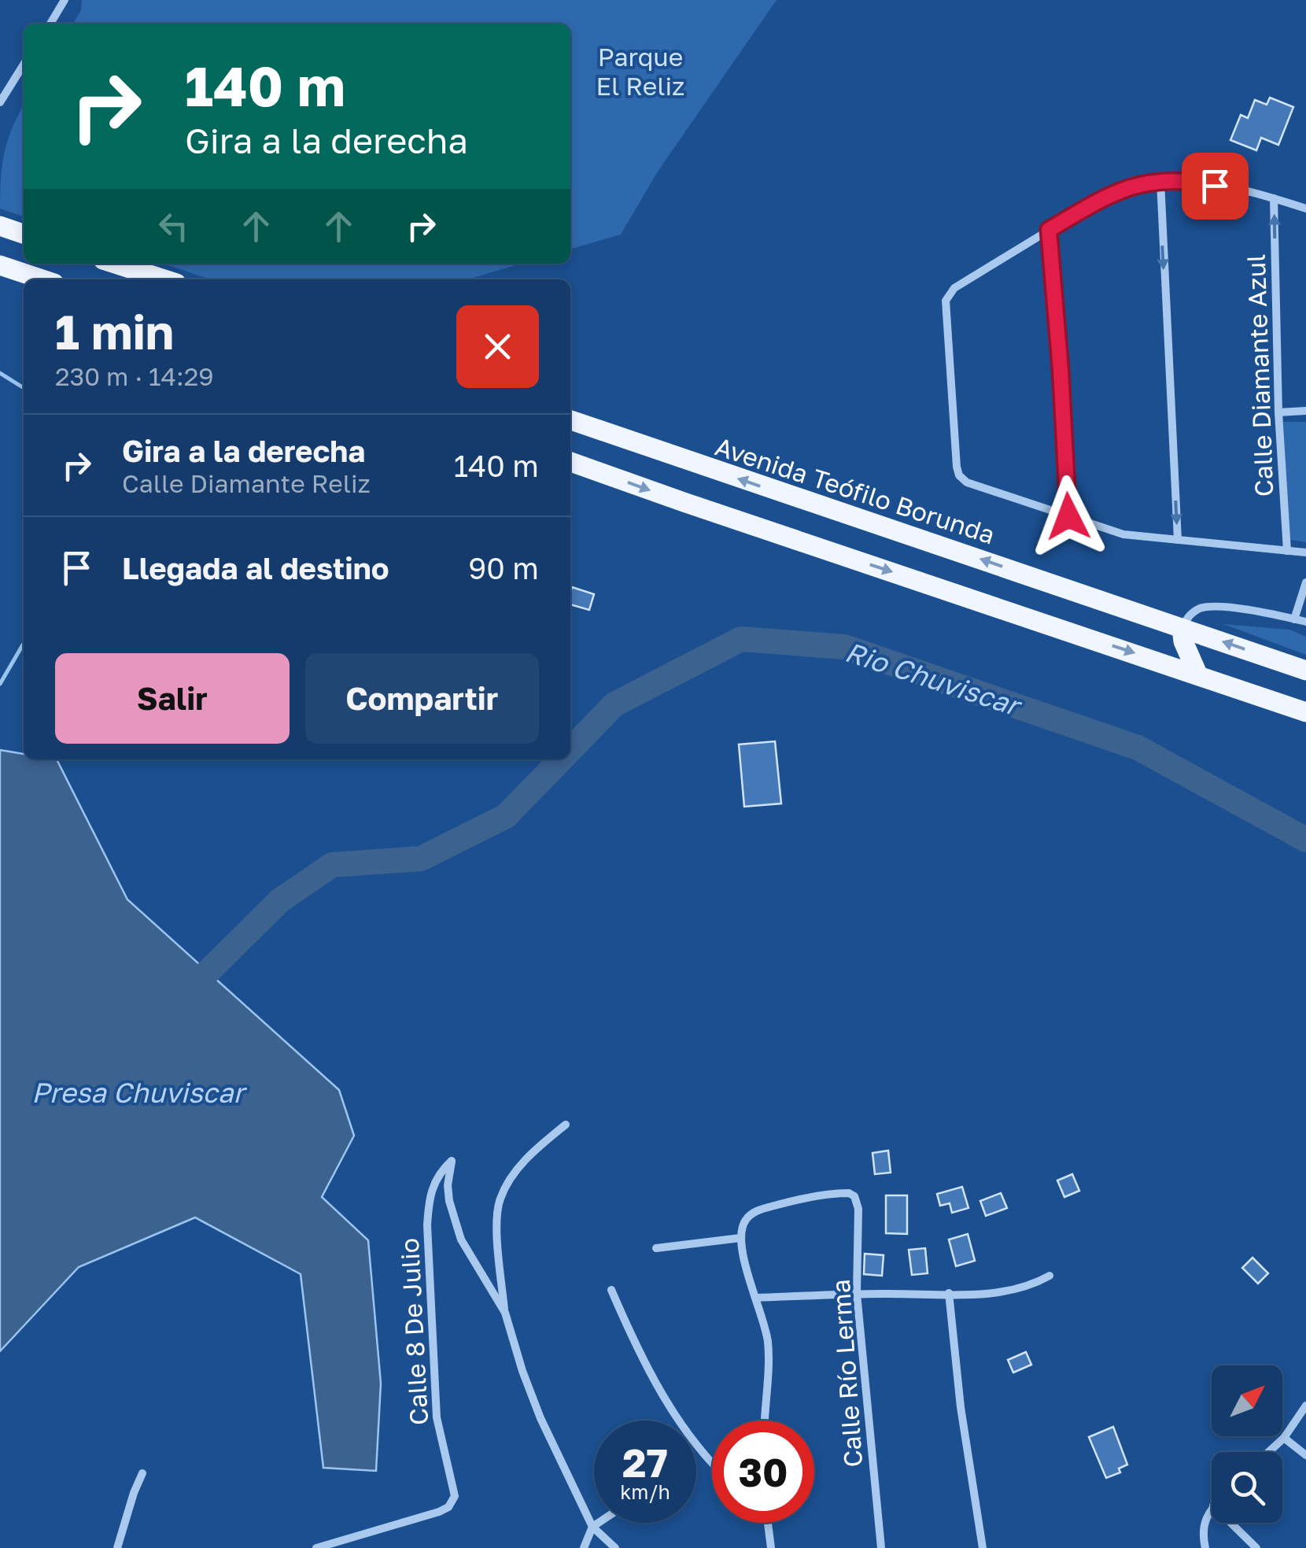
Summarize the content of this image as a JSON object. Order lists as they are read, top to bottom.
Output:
{
  "streets": {
    "main road": ["Avenida Teófilo Borunda"],
    "street": ["Calle Diamante Azul", "Calle 8 De Julio", "Calle Río Lerma"]
  },
  "one_way": ["Calle Diamante Azul"],
  "water": ["Rio Chuviscar", "Presa Chuviscar"],
  "parks": ["Parque El Reliz"],
  "north": "top right",
  "page": {
    "turn": ["140 m", "Gira a la derecha"],
    "heading": ["1 min", "230 m · 14:29"],
    "list": [
      {
        "name": "Gira a la derecha",
        "note": "Calle Diamante Reliz",
        "value": "140 m"
      },
      {
        "name": "Llegada al destino",
        "value": "90 m"
      }
    ],
    "buttons": ["Salir", "Compartir"],
    "speed": "27 km/h",
    "limit": "30"
  }
}
